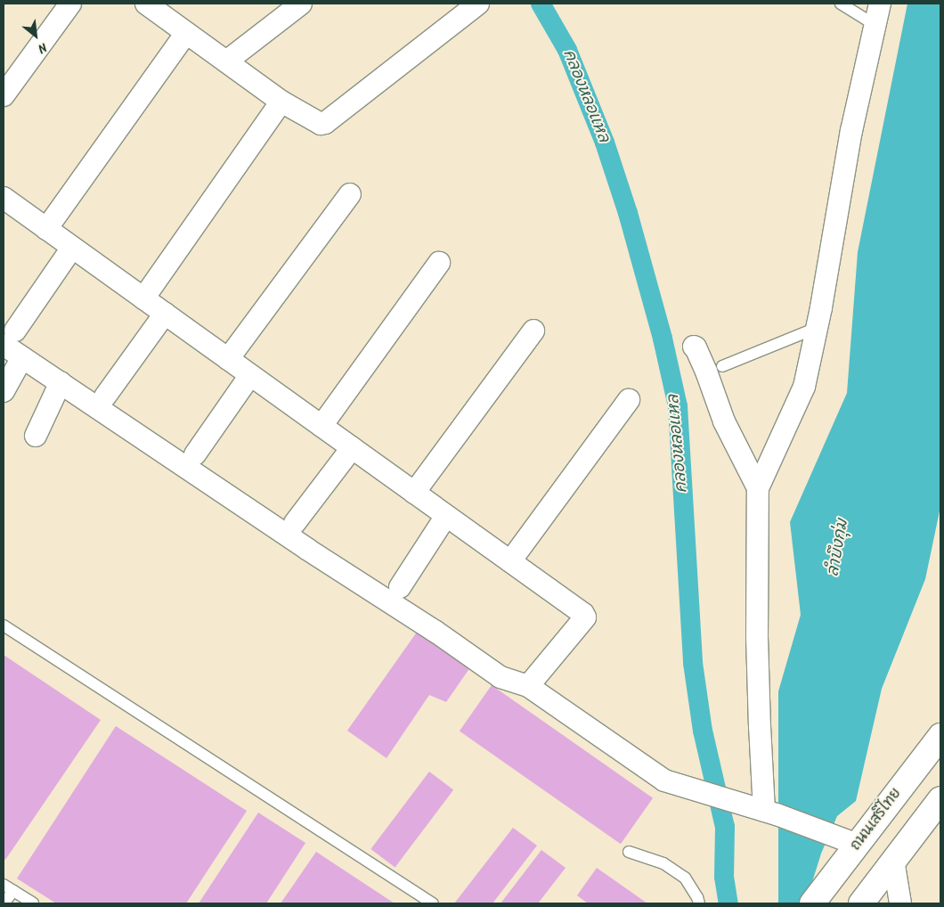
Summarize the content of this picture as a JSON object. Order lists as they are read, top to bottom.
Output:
{
  "streets": {
    "main road": ["ถนนเสรีไทย"]
  },
  "water": ["คลองหลอแหล", "ลำบึงกุ่ม"],
  "north": "bottom right"
}
